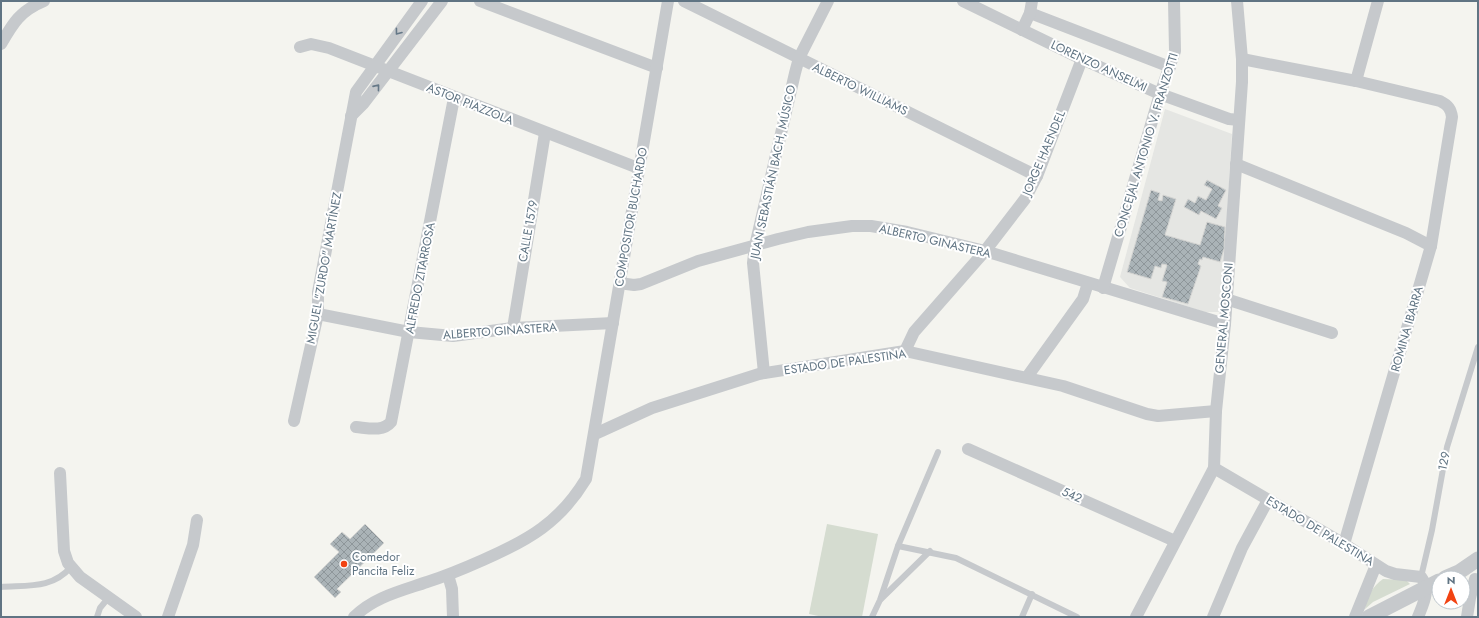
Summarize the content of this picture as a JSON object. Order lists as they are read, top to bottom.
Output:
{
  "streets": {
    "street": [
      "LORENZO ANSELMI",
      "ALBERTO WILLIAMS",
      "ASTOR PIAZZOLA",
      "CONCEJAL ANTONIO V. FRANZOTTI",
      "JORGE HAENDEL",
      "JUAN SEBASTIÁN BACH, MÚSICO",
      "COMPOSITOR BUCHARDO",
      "CALLE 1579",
      "ALBERTO GINASTERA",
      "MIGUEL \"ZURDO\" MARTÍNEZ",
      "ALFREDO ZITARROSA",
      "GENERAL MOSCONI",
      "ROMINA IBARRA",
      "ESTADO DE PALESTINA",
      "542"
    ],
    "lane": ["129"]
  },
  "crossings": [
    ["LORENZO ANSELMI", "CONCEJAL ANTONIO V. FRANZOTTI"],
    ["LORENZO ANSELMI", "JORGE HAENDEL"],
    ["LORENZO ANSELMI", "GENERAL MOSCONI"],
    ["ALBERTO WILLIAMS", "JORGE HAENDEL"],
    ["ALBERTO WILLIAMS", "JUAN SEBASTIÁN BACH, MÚSICO"],
    ["ASTOR PIAZZOLA", "COMPOSITOR BUCHARDO"],
    ["ASTOR PIAZZOLA", "CALLE 1579"],
    ["ASTOR PIAZZOLA", "MIGUEL \"ZURDO\" MARTÍNEZ"],
    ["ASTOR PIAZZOLA", "ALFREDO ZITARROSA"],
    ["CONCEJAL ANTONIO V. FRANZOTTI", "ALBERTO GINASTERA"],
    ["JORGE HAENDEL", "ALBERTO GINASTERA"],
    ["JORGE HAENDEL", "ESTADO DE PALESTINA"],
    ["JUAN SEBASTIÁN BACH, MÚSICO", "ALBERTO GINASTERA"],
    ["JUAN SEBASTIÁN BACH, MÚSICO", "ESTADO DE PALESTINA"],
    ["COMPOSITOR BUCHARDO", "ALBERTO GINASTERA"],
    ["COMPOSITOR BUCHARDO", "ESTADO DE PALESTINA"],
    ["CALLE 1579", "ALBERTO GINASTERA"],
    ["ALBERTO GINASTERA", "MIGUEL \"ZURDO\" MARTÍNEZ"],
    ["ALBERTO GINASTERA", "ALFREDO ZITARROSA"],
    ["ALBERTO GINASTERA", "GENERAL MOSCONI"],
    ["GENERAL MOSCONI", "ESTADO DE PALESTINA"],
    ["GENERAL MOSCONI", "542"],
    ["ROMINA IBARRA", "ESTADO DE PALESTINA"]
  ],
  "places": ["Comedor Pancita Feliz"],
  "north": "top"
}
